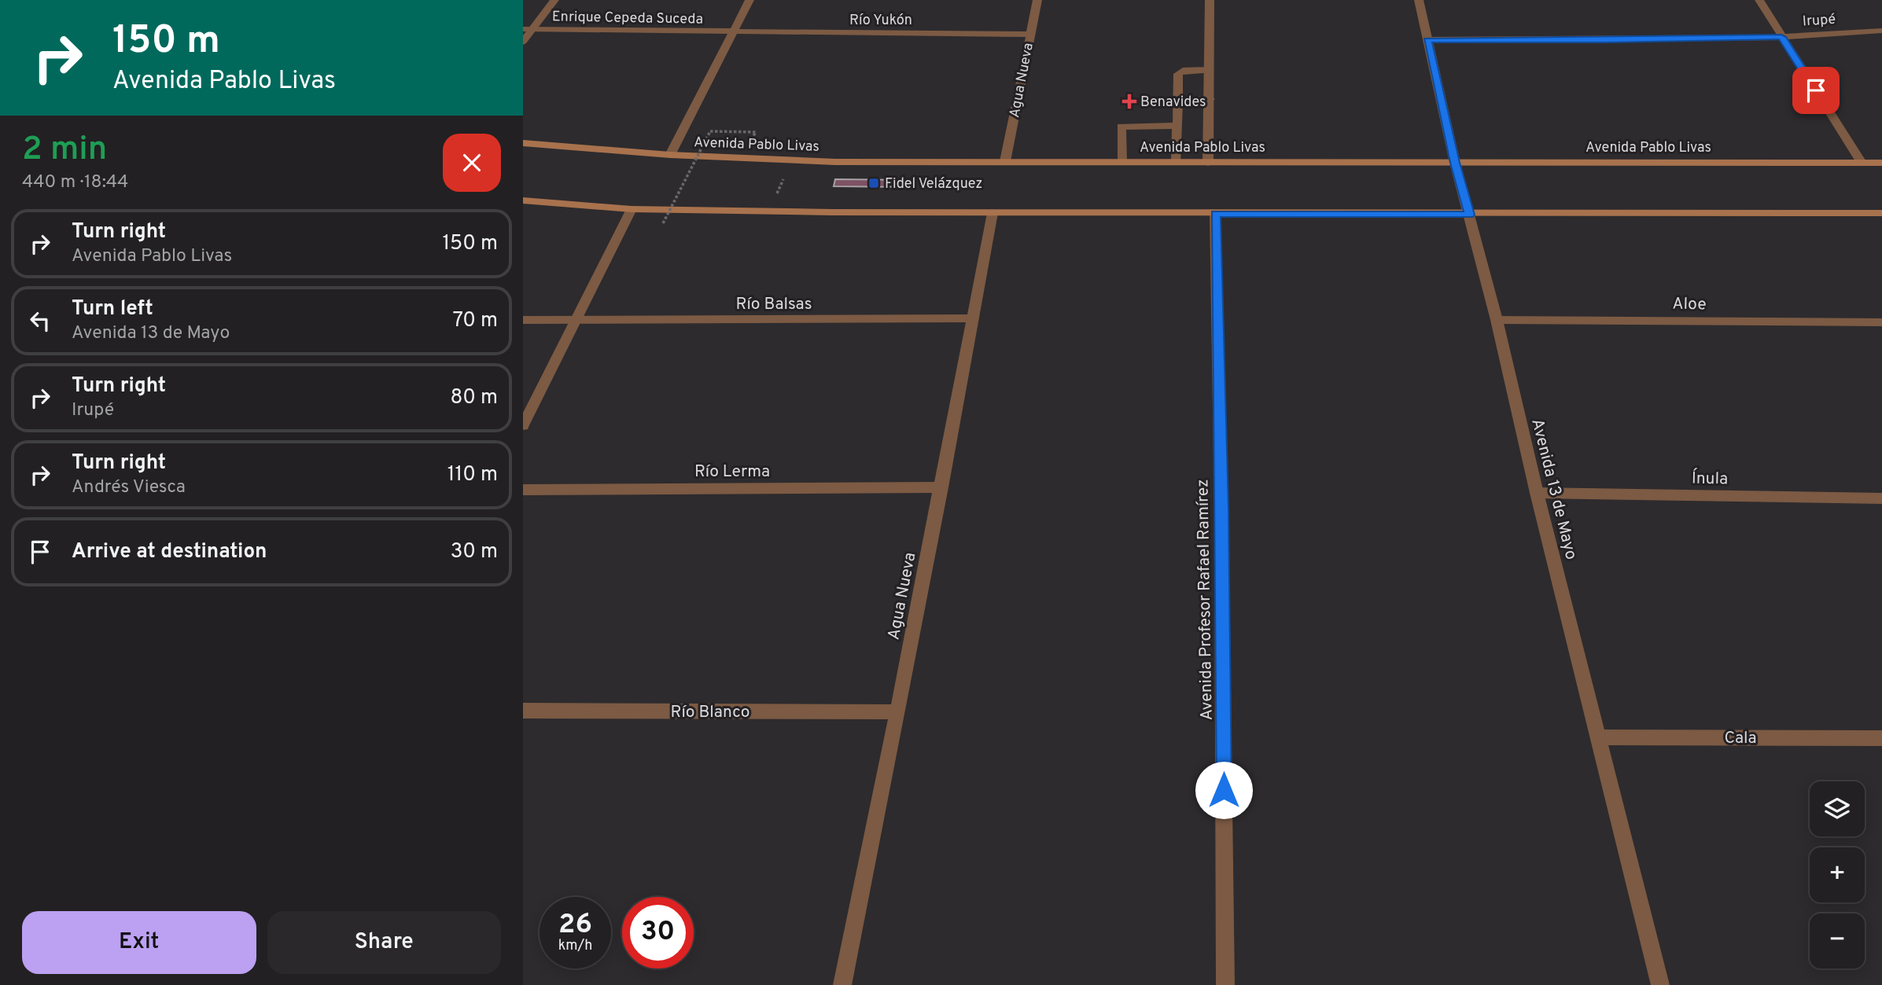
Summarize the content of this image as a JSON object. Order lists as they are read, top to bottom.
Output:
{
  "streets": {
    "main road": ["Avenida Pablo Livas"],
    "street": [
      "Enrique Cepeda Suceda",
      "Río Yukón",
      "Irupé",
      "Agua Nueva",
      "Río Balsas",
      "Aloe",
      "Río Lerma",
      "Ínula",
      "Avenida 13 de Mayo",
      "Avenida Profesor Rafael Ramírez",
      "Río Blanco",
      "Cala"
    ]
  },
  "crossings": [
    ["Enrique Cepeda Suceda", "Río Yukón"],
    ["Río Yukón", "Agua Nueva"],
    ["Irupé", "Avenida 13 de Mayo"],
    ["Agua Nueva", "Avenida Pablo Livas"],
    ["Agua Nueva", "Río Balsas"],
    ["Agua Nueva", "Río Lerma"],
    ["Agua Nueva", "Río Blanco"],
    ["Avenida Pablo Livas", "Avenida 13 de Mayo"],
    ["Aloe", "Avenida 13 de Mayo"],
    ["Ínula", "Avenida 13 de Mayo"],
    ["Avenida 13 de Mayo", "Cala"]
  ],
  "places": {
    "health": ["Benavides"],
    "transit": ["Fidel Velázquez"]
  },
  "page": {
    "turn": ["150 m", "Avenida Pablo Livas"],
    "heading": ["2 min", "440 m · 18:44"],
    "list": [
      {
        "name": "Turn right",
        "note": "Avenida Pablo Livas",
        "value": "150 m"
      },
      {
        "name": "Turn left",
        "note": "Avenida 13 de Mayo",
        "value": "70 m"
      },
      {
        "name": "Turn right",
        "note": "Irupé",
        "value": "80 m"
      },
      {
        "name": "Turn right",
        "note": "Andrés Viesca",
        "value": "110 m"
      },
      {
        "name": "Arrive at destination",
        "value": "30 m"
      }
    ],
    "map_buttons": ["+", "−"],
    "speed": "26 km/h",
    "limit": "30",
    "buttons": ["Exit", "Share"]
  }
}
